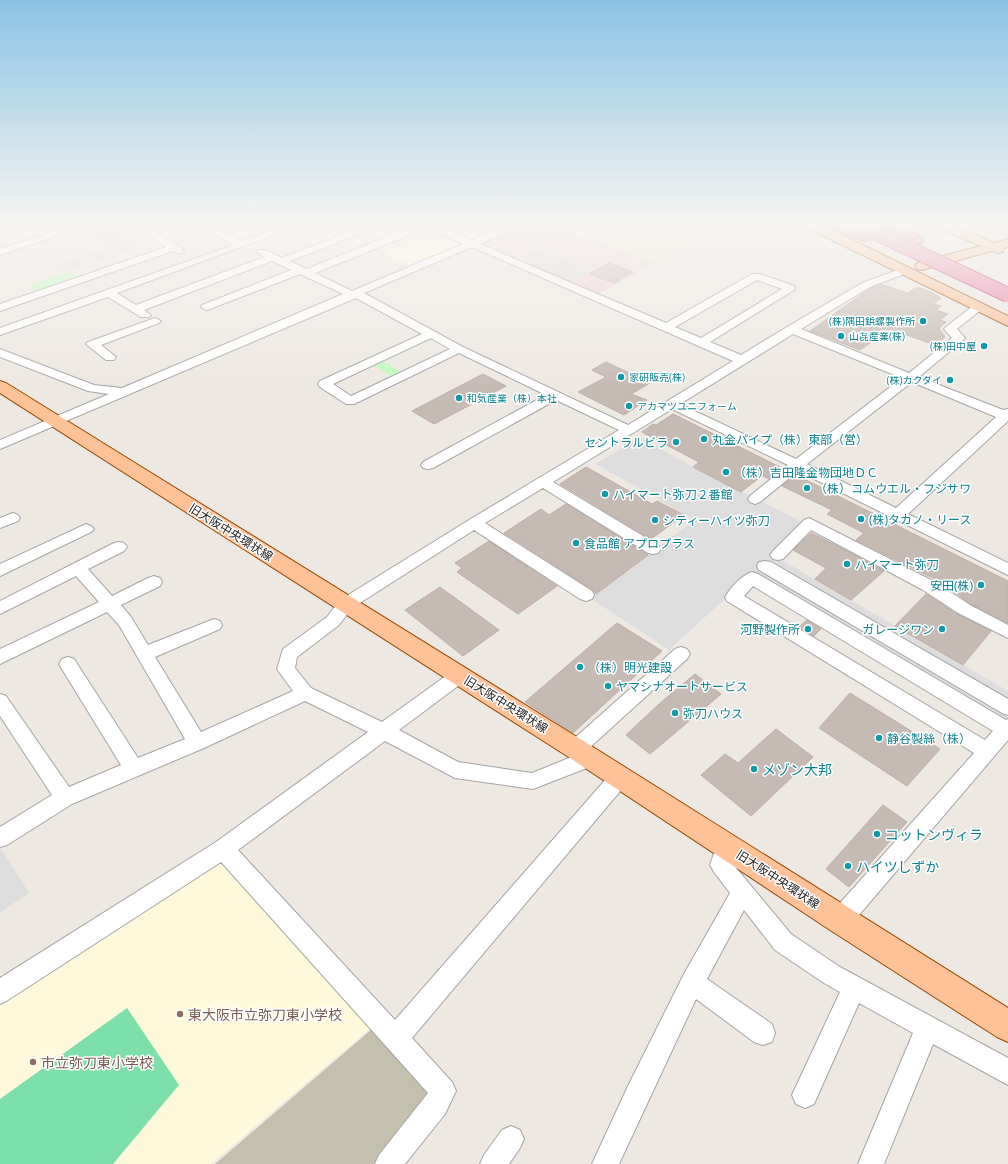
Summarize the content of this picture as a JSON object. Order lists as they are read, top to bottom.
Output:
{
  "streets": {
    "main road": ["旧大阪中央環状線"]
  },
  "places": [
    "(株)隅田鋲螺製作所",
    "山㐂産業(株)",
    "(株)田中屋",
    "家研販売(株)",
    "(株)カクダイ",
    "和気産業（株）本社",
    "アカマツユニフォーム",
    "丸金パイプ（株）東部（営）",
    "セントラルビラ",
    "（株）吉田隆金物団地ＤＣ",
    "（株）コムウエル・フジサワ",
    "ハイマート弥刀２番館",
    "(株)タカノ・リース",
    "シティーハイツ弥刀",
    "食品館 アプロプラス",
    "ハイマート弥刀",
    "安田(株)",
    "河野製作所",
    "ガレージワン",
    "（株）明光建設",
    "ヤマシナオートサービス",
    "弥刀ハウス",
    "静谷製絲（株）",
    "メゾン大邦",
    "コットンヴィラ",
    "ハイツしずか",
    "東大阪市立弥刀東小学校",
    "市立弥刀東小学校"
  ]
}
